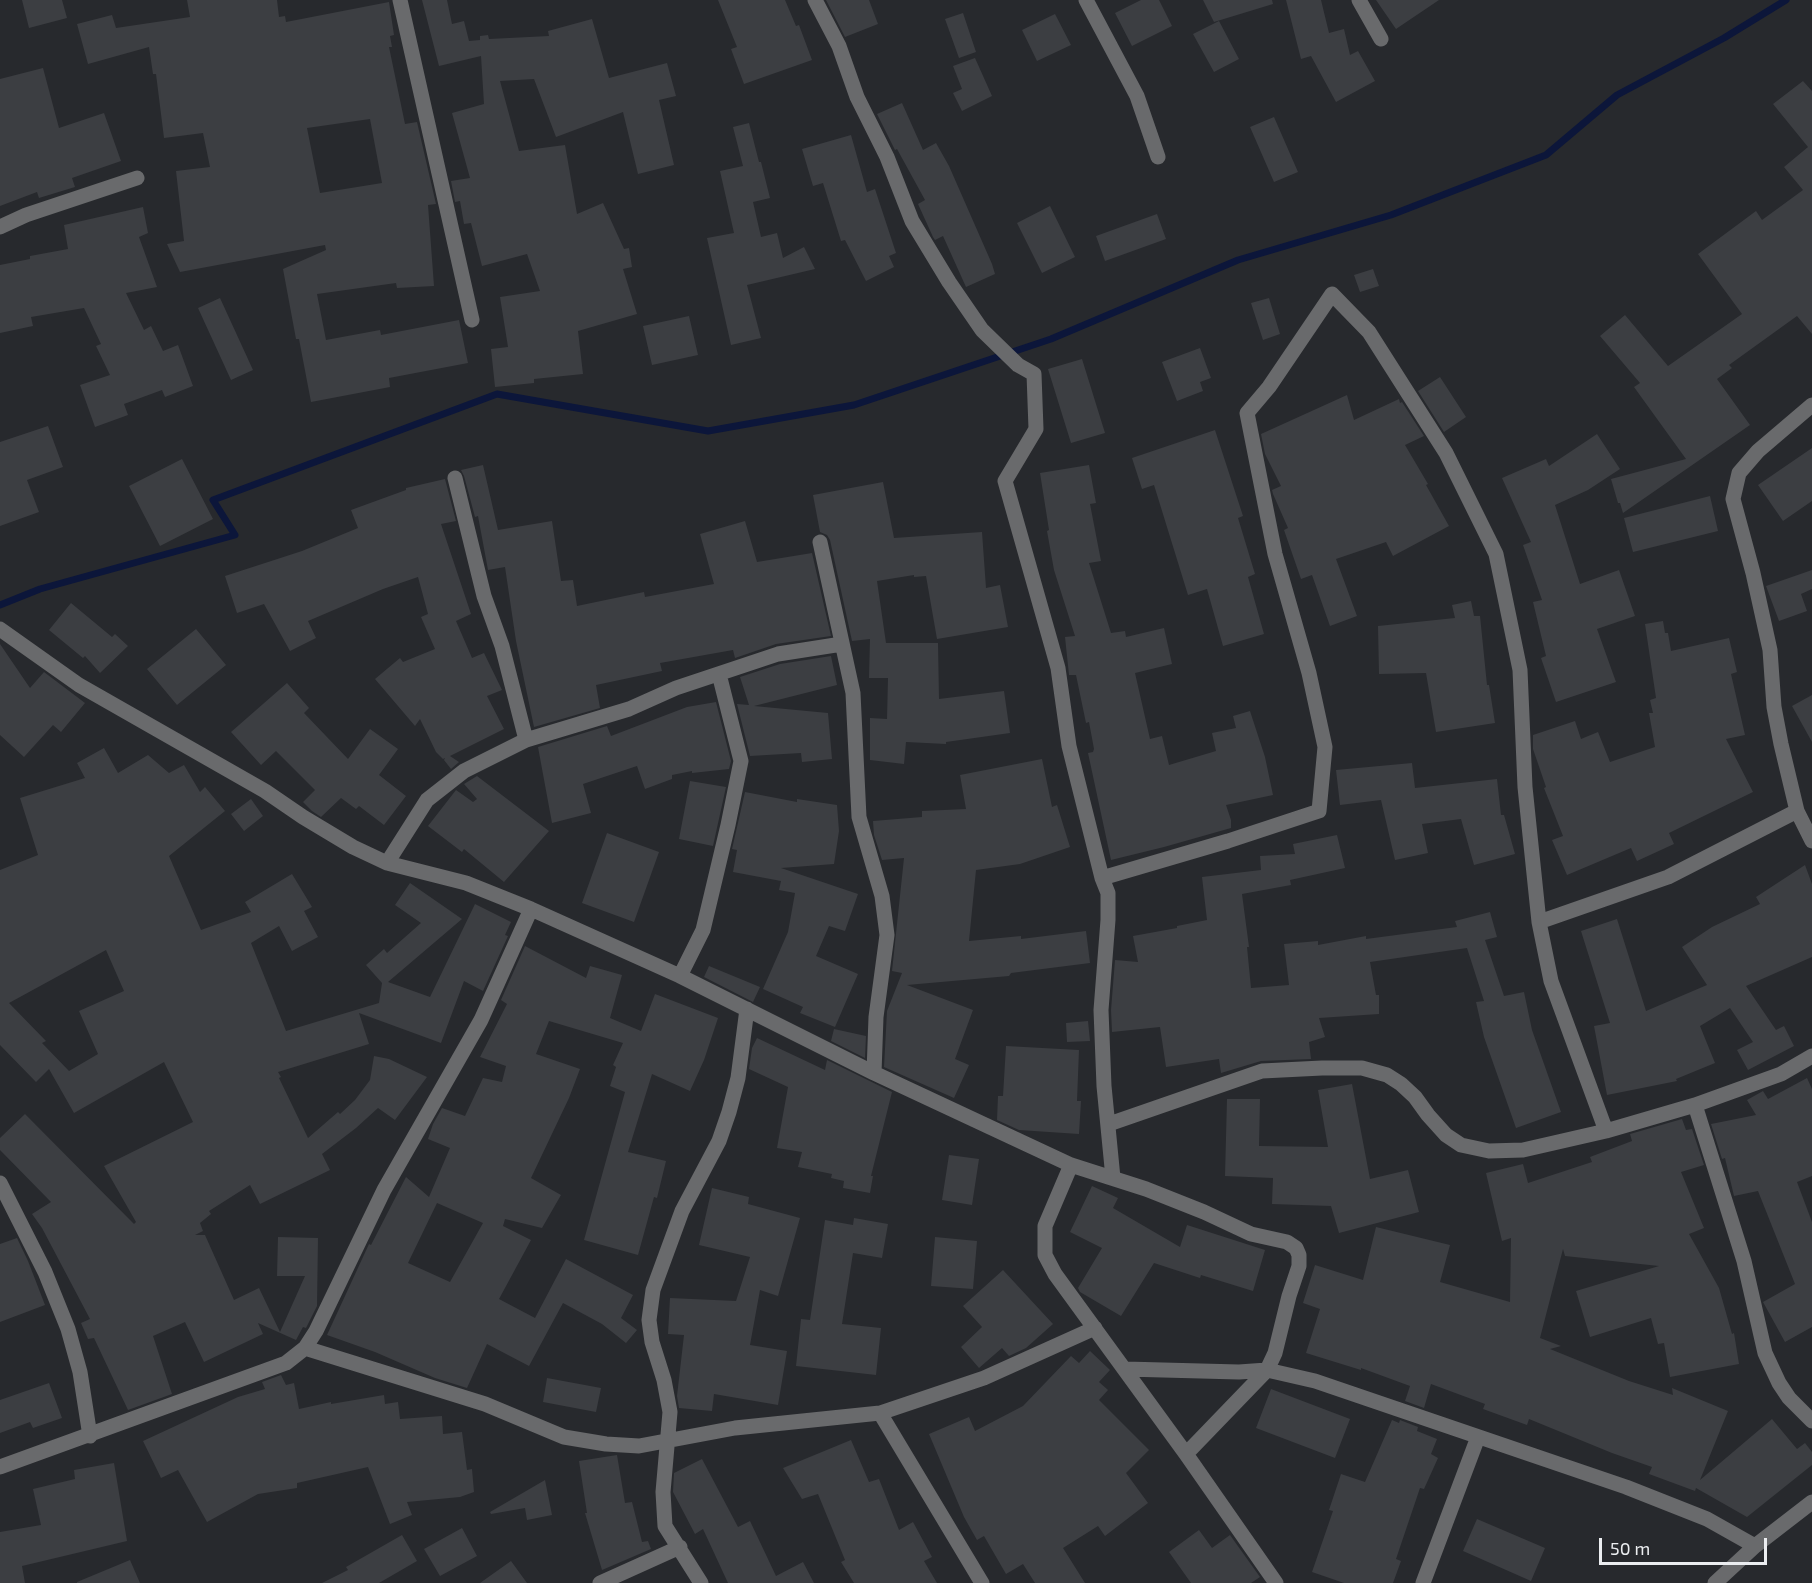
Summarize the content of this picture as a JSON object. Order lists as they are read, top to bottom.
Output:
{
  "scale_bar": "50 m"
}
